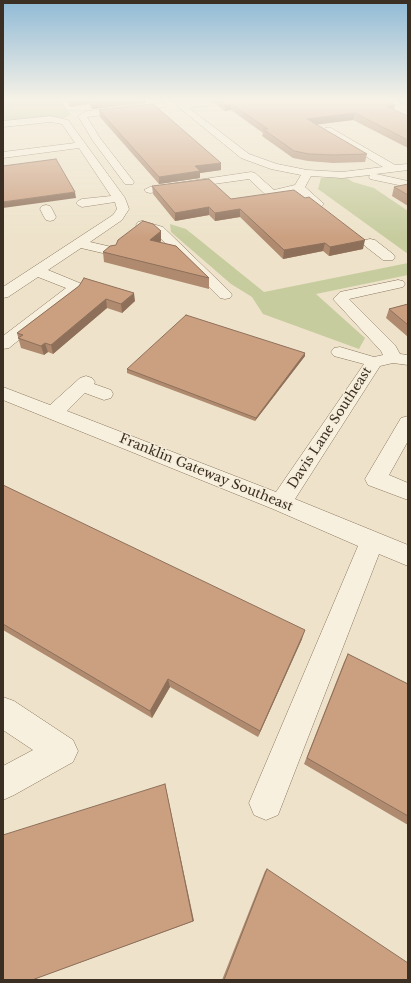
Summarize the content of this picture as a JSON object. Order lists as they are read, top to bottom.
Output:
{
  "streets": {
    "street": ["Davis Lane Southeast", "Franklin Gateway Southeast"]
  },
  "crossings": [
    ["Davis Lane Southeast", "Franklin Gateway Southeast"]
  ]
}
